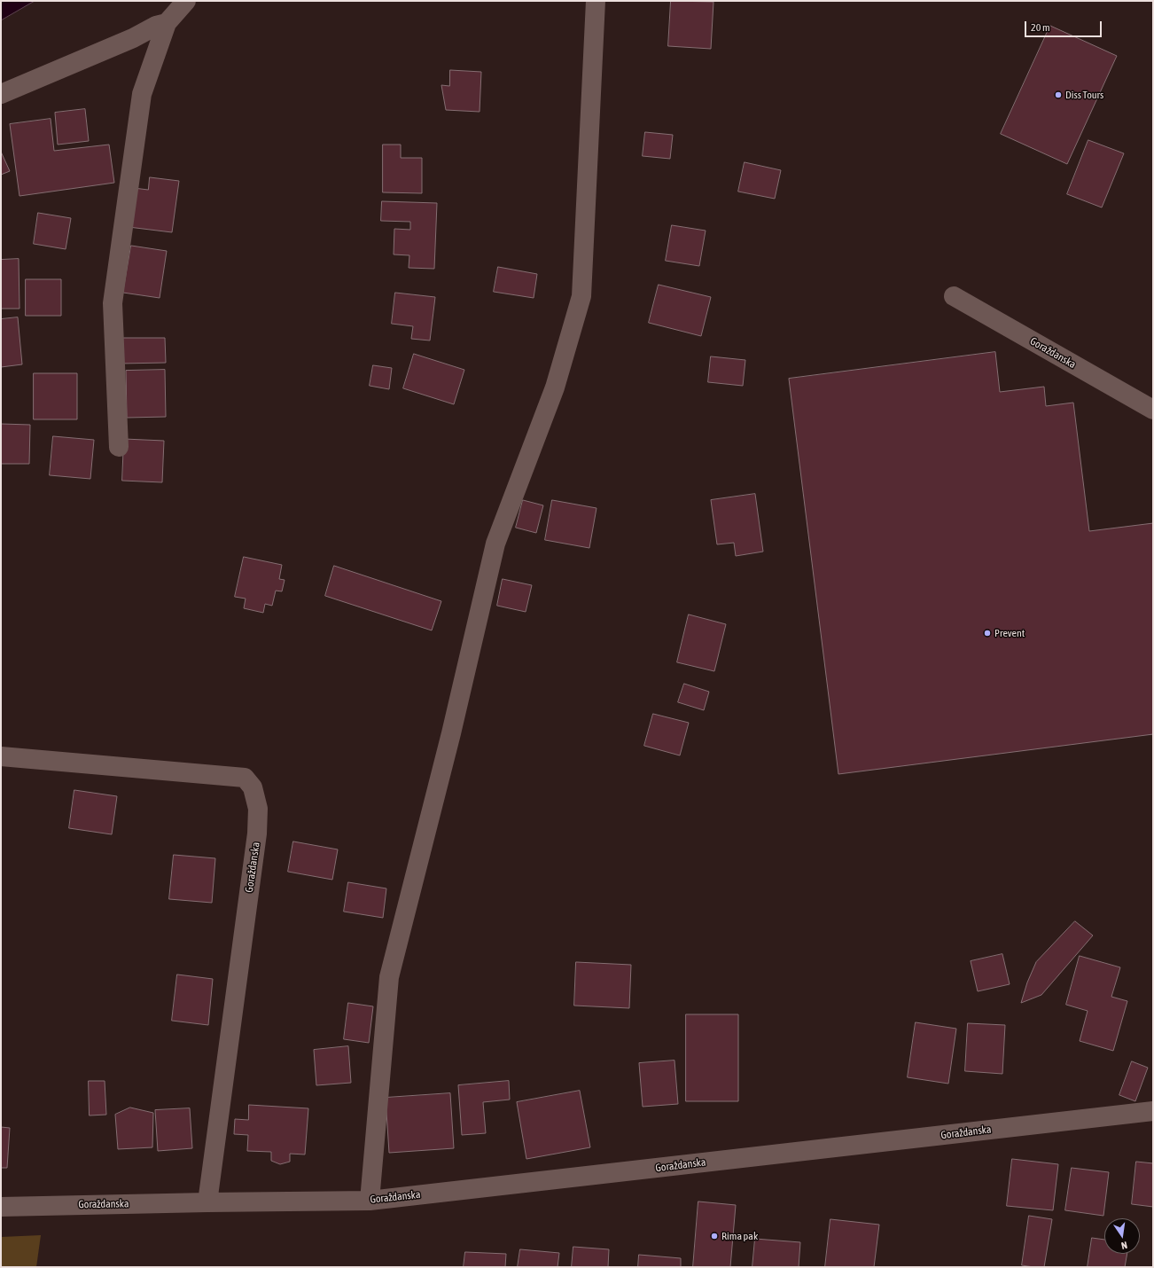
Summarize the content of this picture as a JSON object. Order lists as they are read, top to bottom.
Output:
{
  "streets": {
    "street": ["Goraždanska"]
  },
  "places": ["Diss Tours", "Prevent", "Rima pak"],
  "scale_bar": "20 m",
  "north": "bottom"
}
